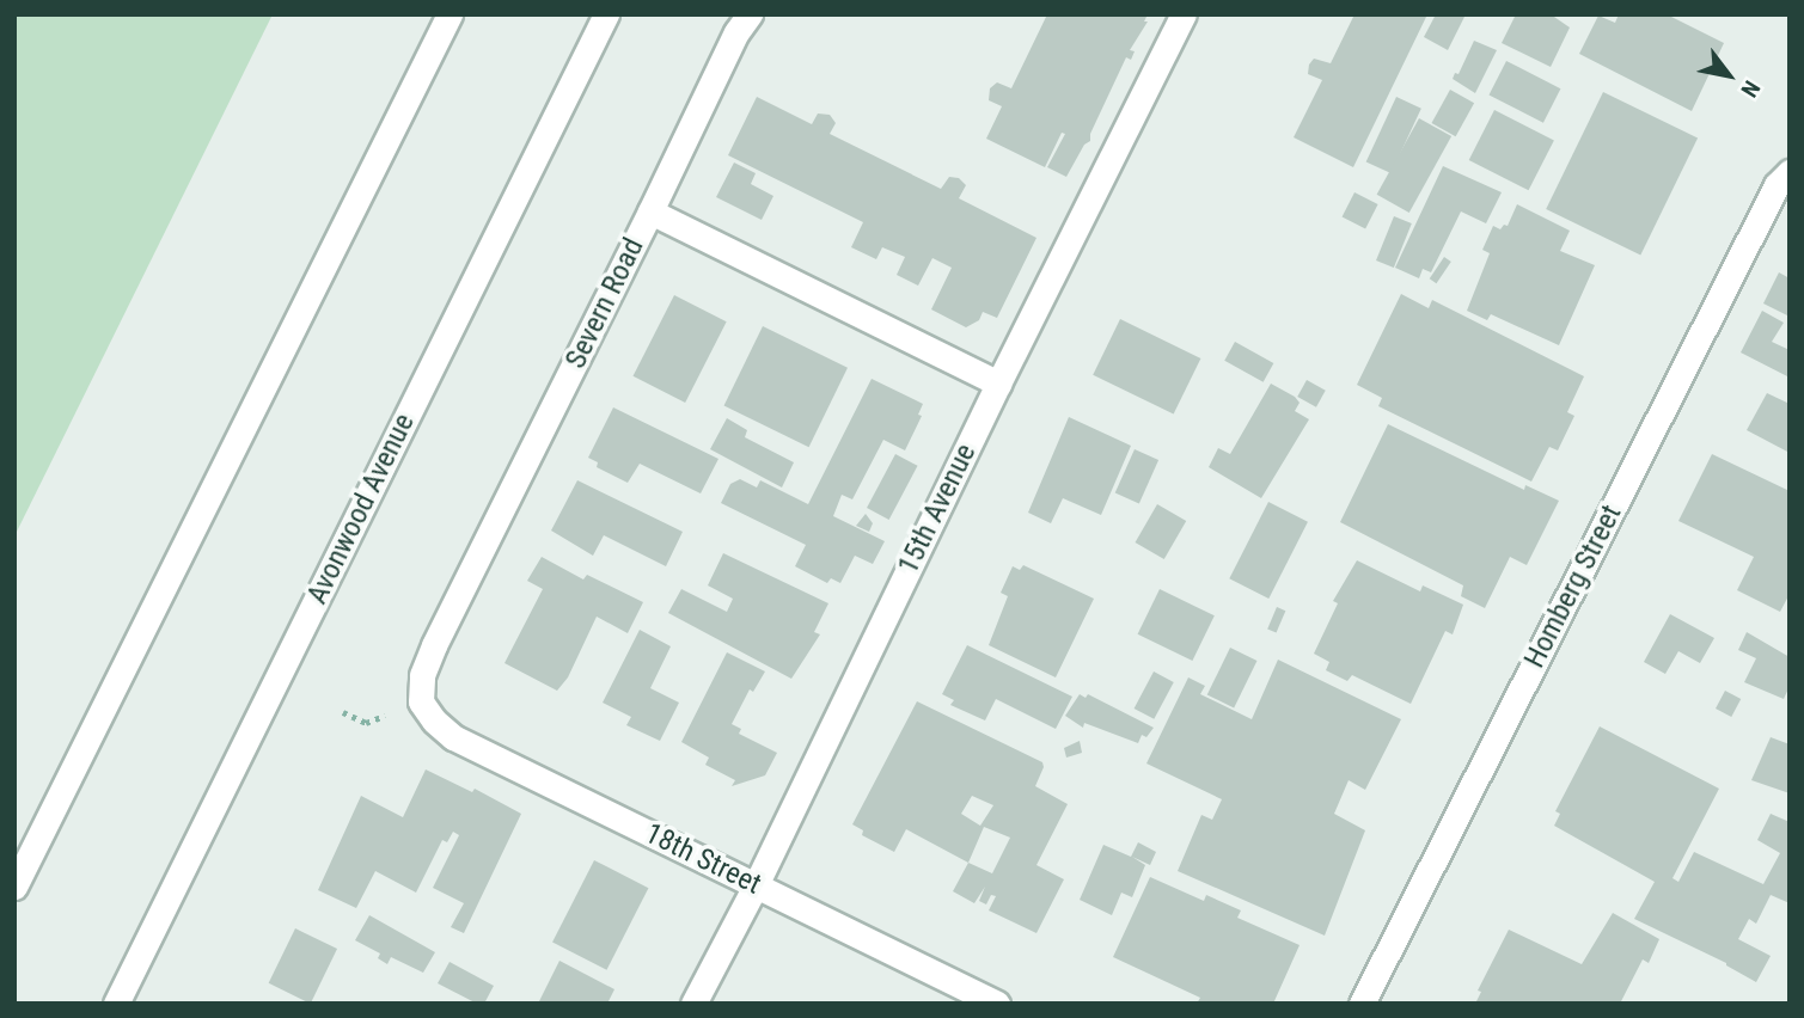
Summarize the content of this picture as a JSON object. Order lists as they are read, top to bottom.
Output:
{
  "streets": {
    "street": [
      "Severn Road",
      "Avonwood Avenue",
      "15th Avenue",
      "Homberg Street",
      "18th Street"
    ]
  },
  "crossings": [
    ["Severn Road", "15th Avenue"],
    ["Severn Road", "18th Street"],
    ["15th Avenue", "18th Street"]
  ],
  "north": "bottom right"
}
